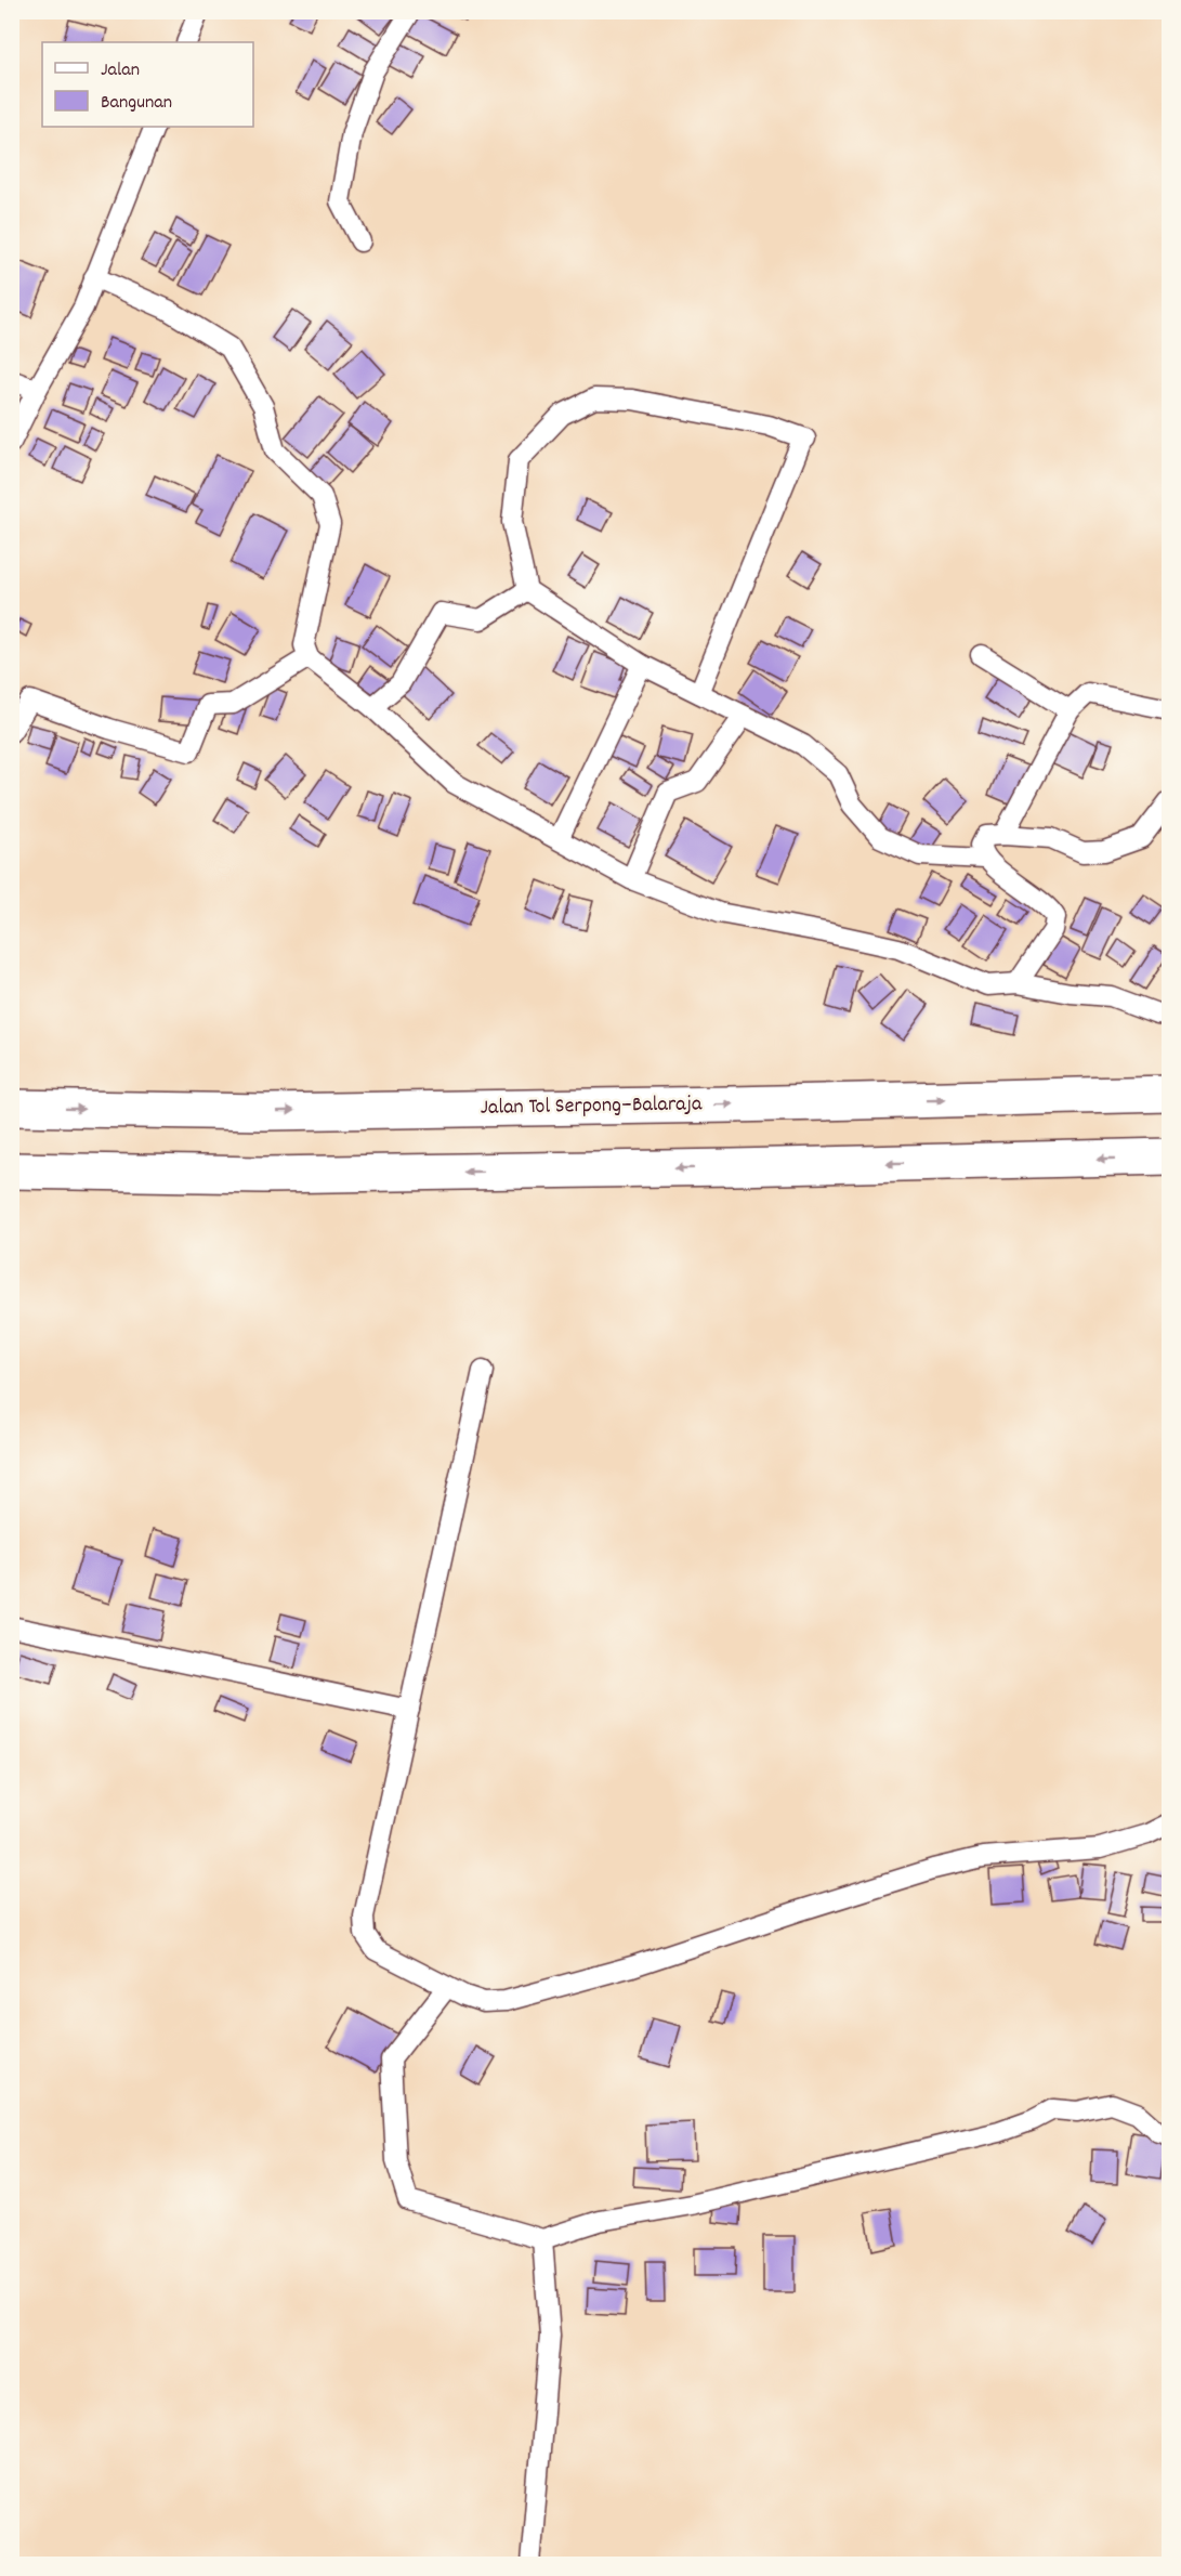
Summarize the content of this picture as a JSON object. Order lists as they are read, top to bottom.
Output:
{
  "streets": {
    "highway": ["Jalan Tol Serpong–Balaraja"]
  },
  "legend": ["Jalan", "Bangunan"]
}
